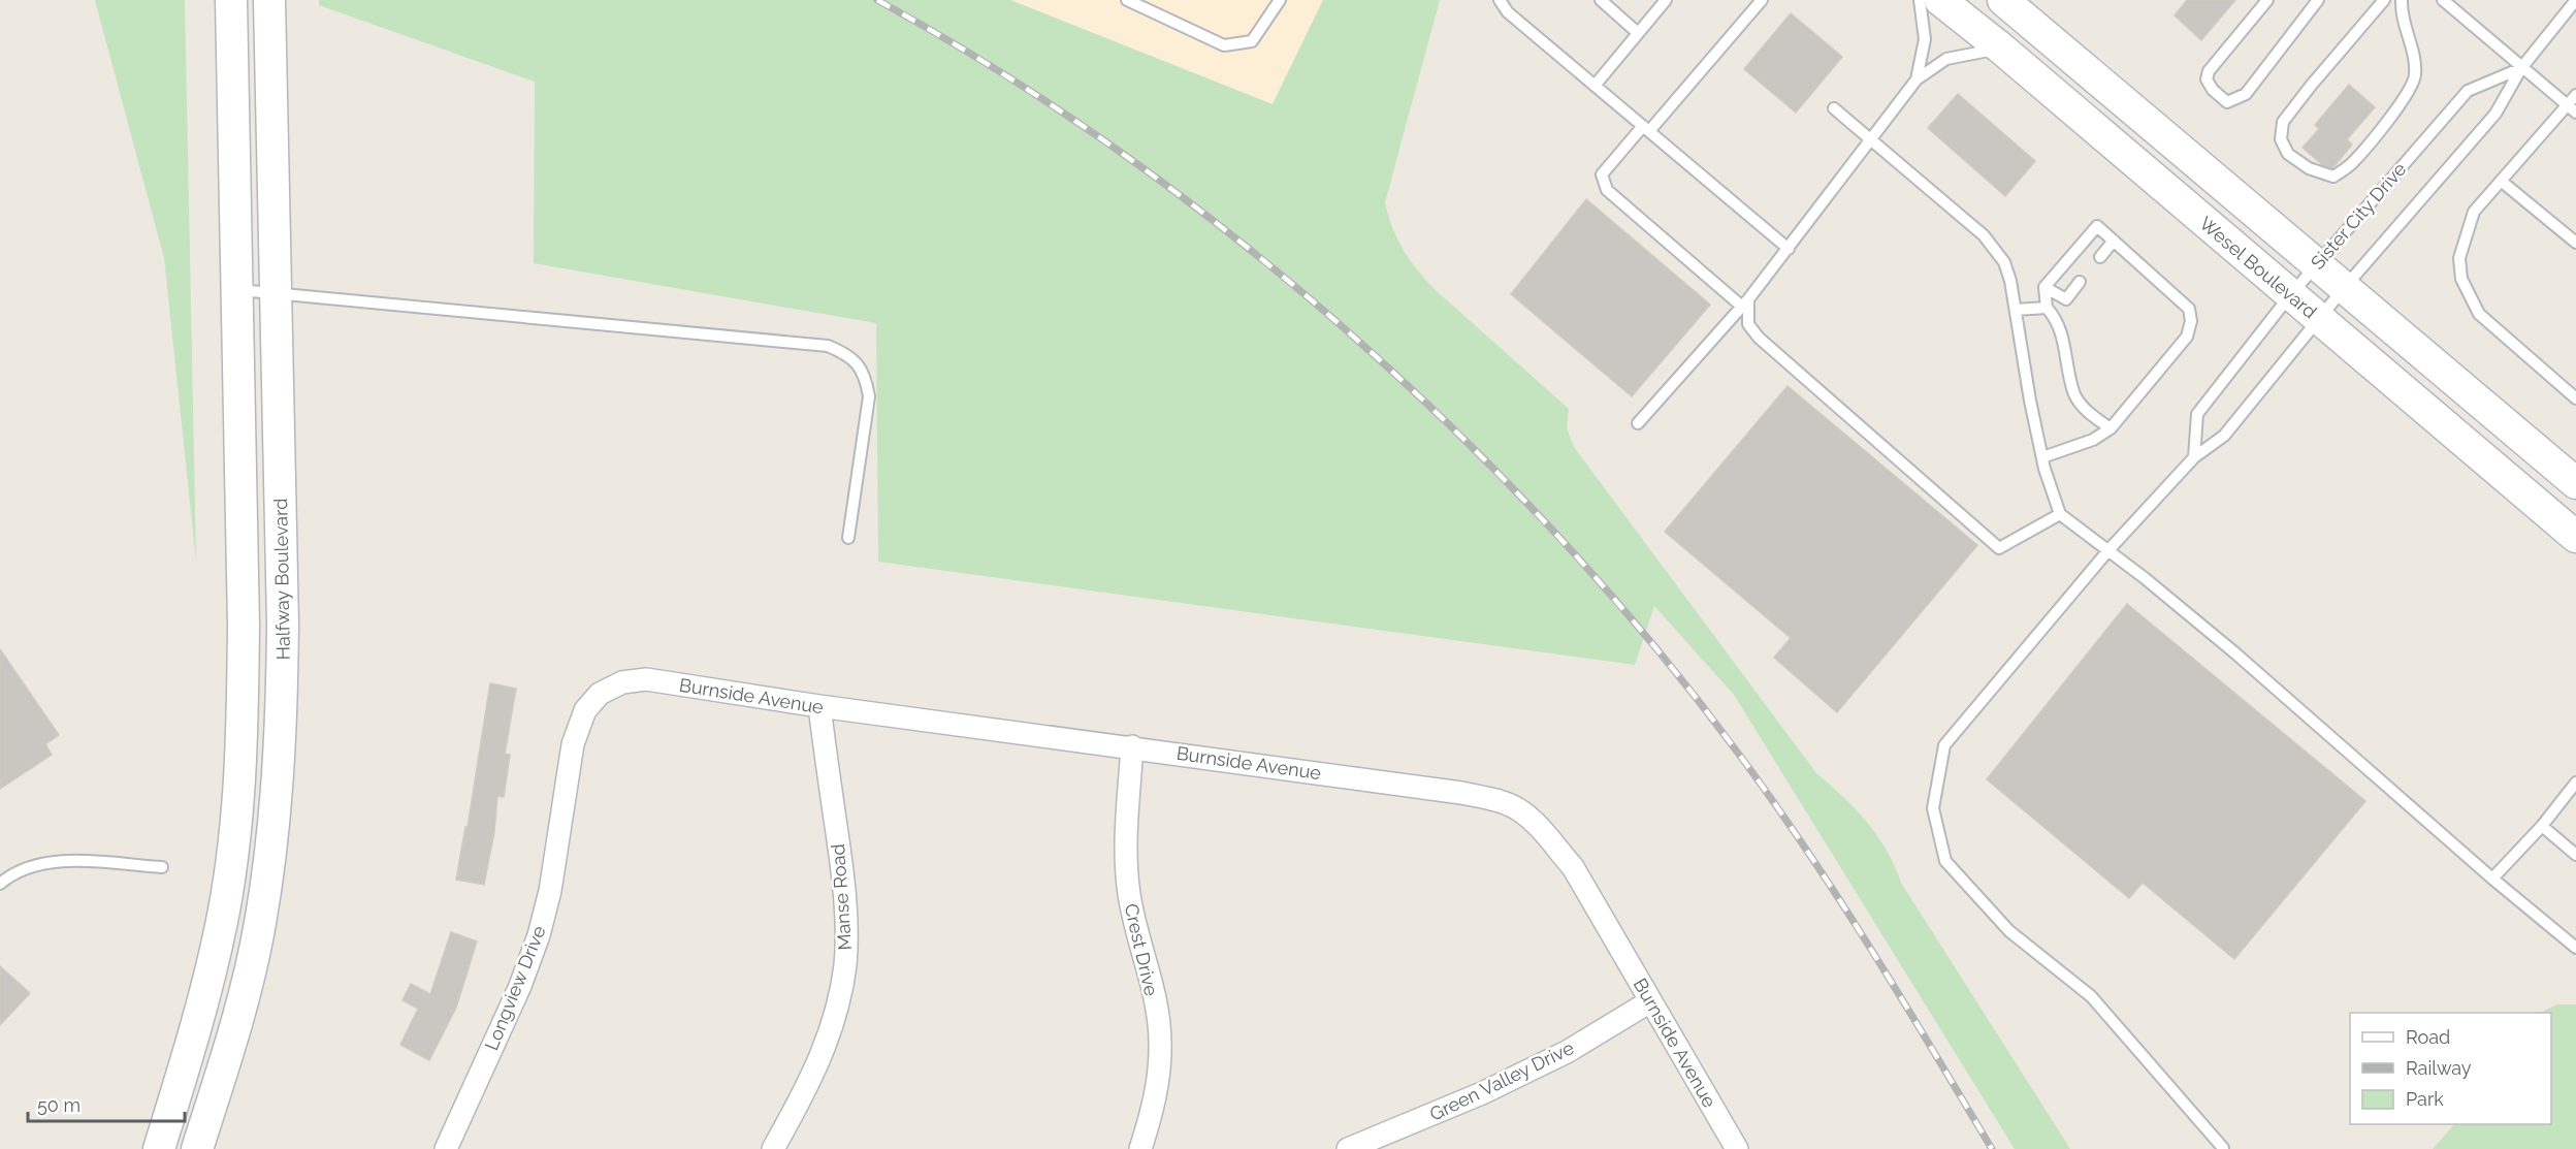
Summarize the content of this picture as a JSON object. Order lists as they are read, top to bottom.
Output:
{
  "streets": {
    "main road": ["Wesel Boulevard", "Halfway Boulevard"],
    "street": [
      "Burnside Avenue",
      "Manse Road",
      "Crest Drive",
      "Longview Drive",
      "Green Valley Drive"
    ],
    "lane": ["Sister City Drive"]
  },
  "crossings": [
    ["Sister City Drive", "Wesel Boulevard"],
    ["Burnside Avenue", "Manse Road"],
    ["Burnside Avenue", "Crest Drive"],
    ["Burnside Avenue", "Longview Drive"],
    ["Burnside Avenue", "Green Valley Drive"]
  ],
  "legend": ["Road", "Railway", "Park"],
  "scale_bar": "50 m"
}
